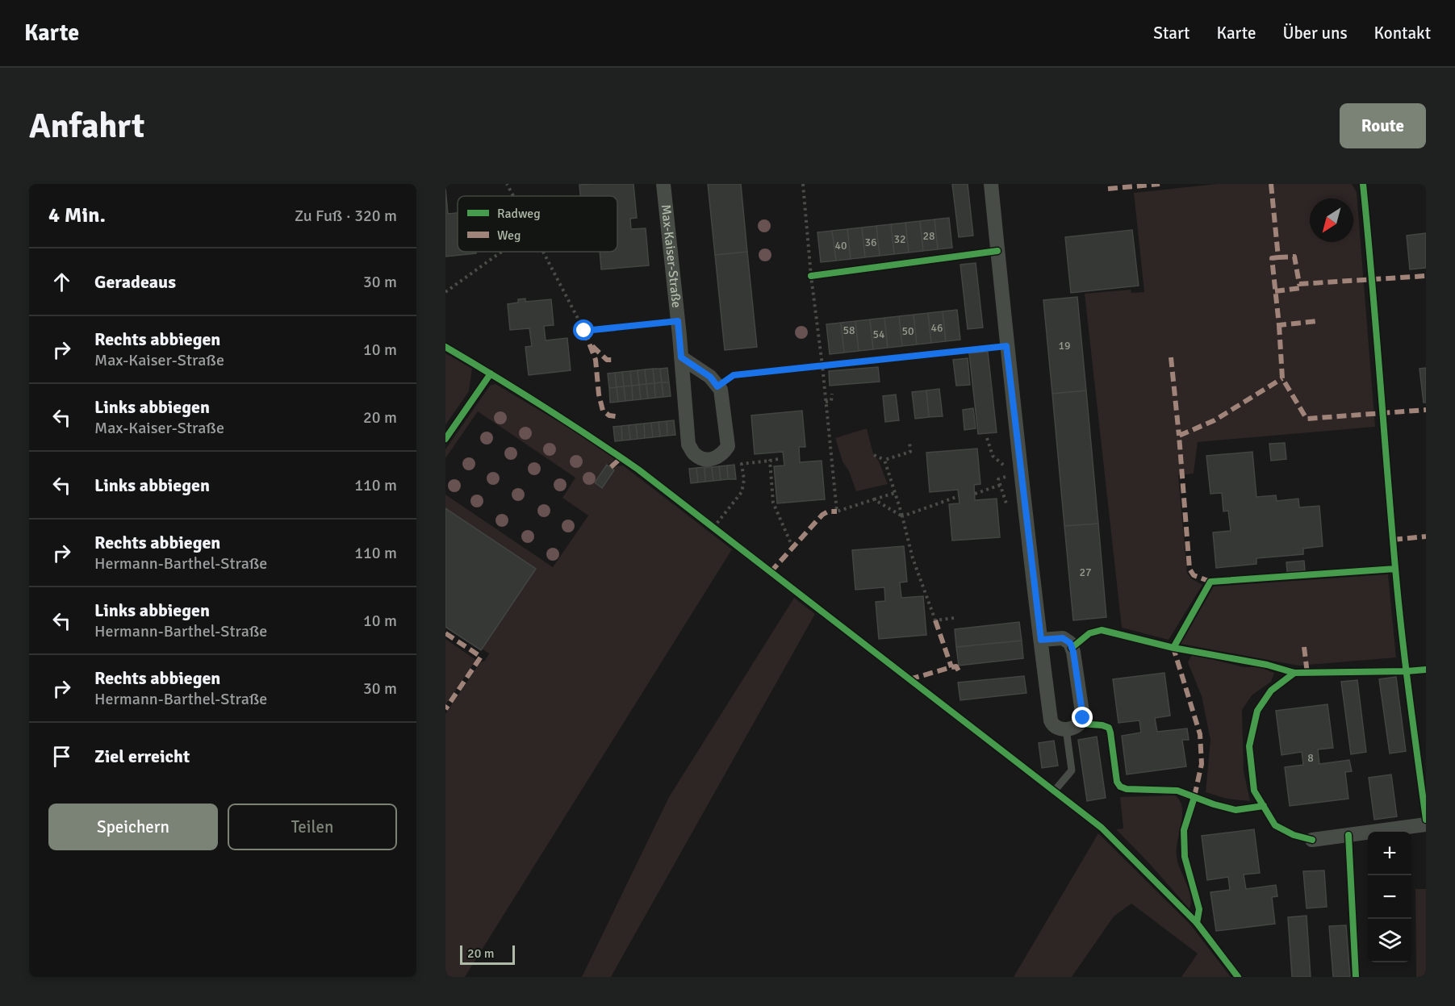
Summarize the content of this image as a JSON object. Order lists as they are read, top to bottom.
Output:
{
  "streets": {
    "street": ["Max-Kaiser-Straße"]
  },
  "house_numbers": [
    "28",
    "32",
    "36",
    "40",
    "46",
    "58",
    "50",
    "54",
    "19",
    "27",
    "8"
  ],
  "legend": ["Radweg", "Weg"],
  "scale_bar": "20 m",
  "north": "bottom left",
  "page": {
    "header": "Karte",
    "nav": [
      "Start",
      "Karte",
      "Über uns",
      "Kontakt"
    ],
    "buttons": [
      "Route",
      ["Speichern", "Teilen"]
    ],
    "title": "Anfahrt",
    "heading": ["4 Min.", "Zu Fuß · 320 m"],
    "list": [
      ["Geradeaus", "30 m"],
      ["Rechts abbiegen", "Max-Kaiser-Straße", "10 m"],
      ["Links abbiegen", "Max-Kaiser-Straße", "20 m"],
      ["Links abbiegen", "110 m"],
      ["Rechts abbiegen", "Hermann-Barthel-Straße", "110 m"],
      ["Links abbiegen", "Hermann-Barthel-Straße", "10 m"],
      ["Rechts abbiegen", "Hermann-Barthel-Straße", "30 m"],
      "Ziel erreicht"
    ],
    "map_buttons": ["+", "−"],
    "scale": "20 m"
  }
}
